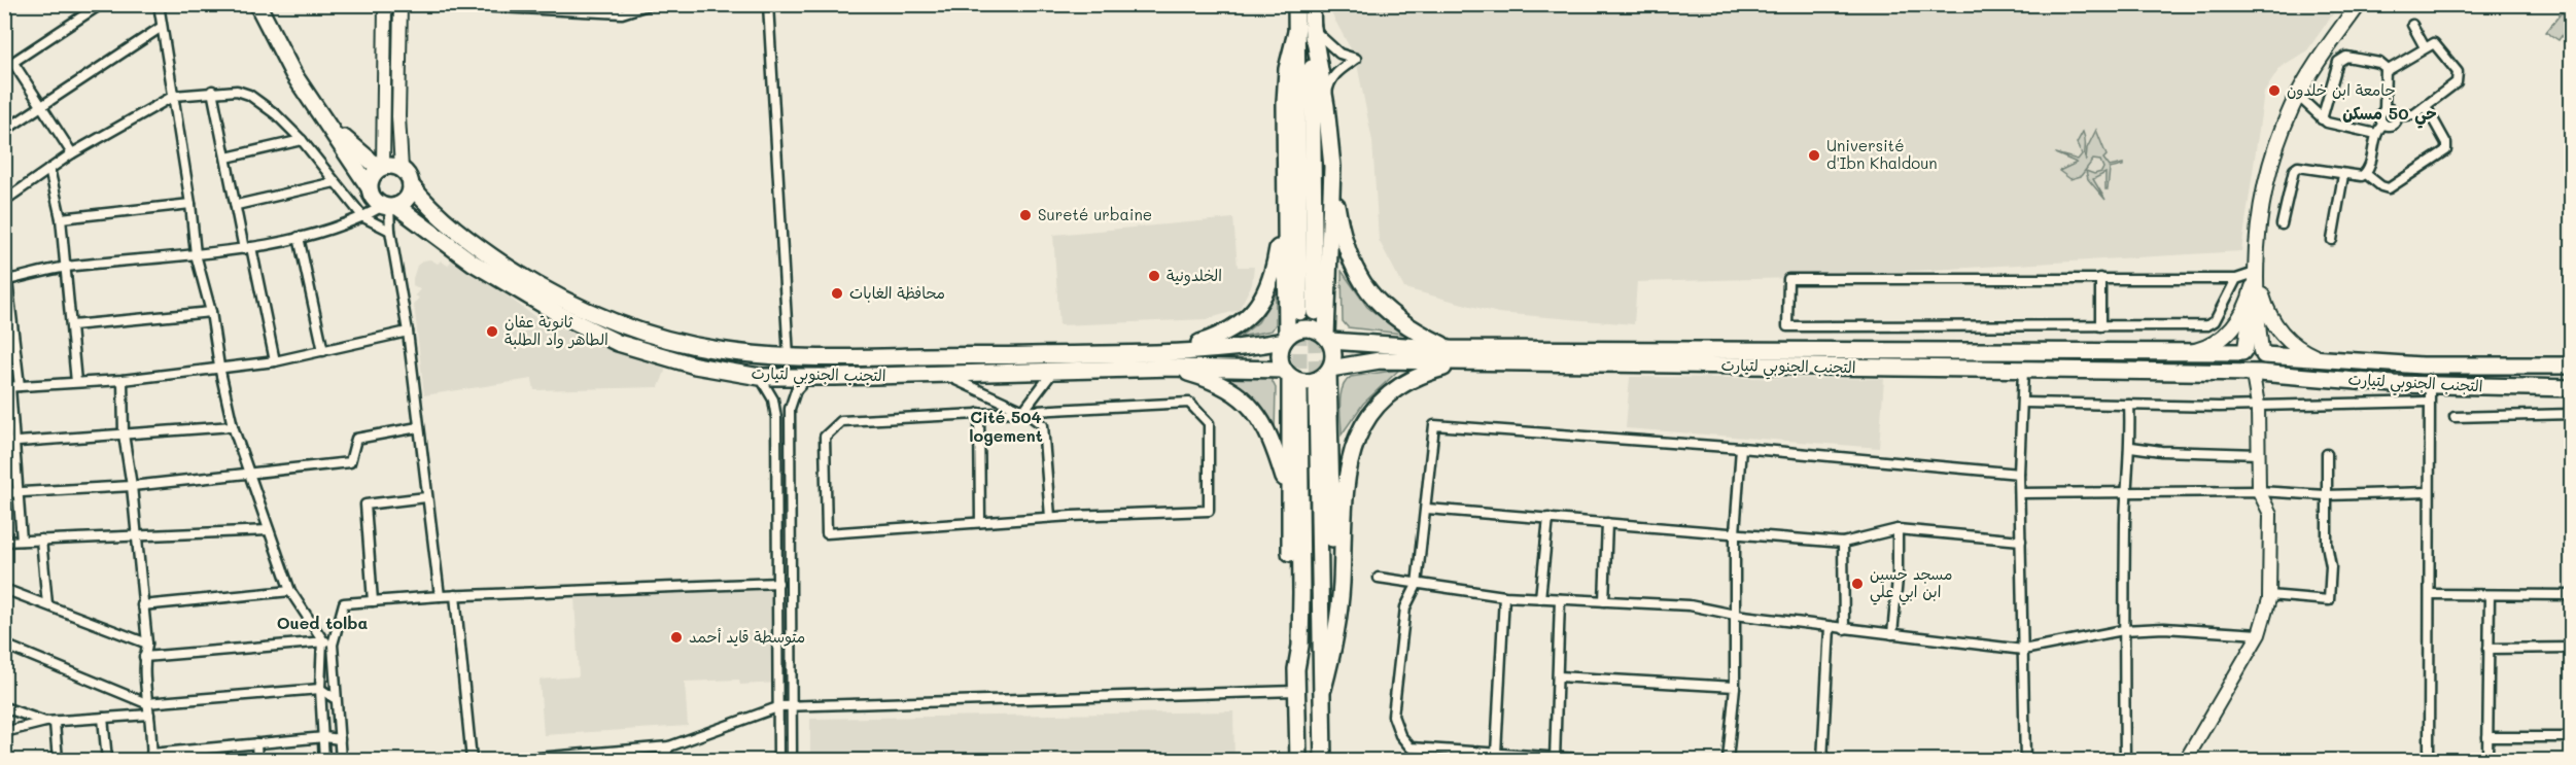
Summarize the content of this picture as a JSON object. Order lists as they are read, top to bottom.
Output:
{
  "streets": {
    "highway": ["التجنب الجنوبي لتيارت"]
  },
  "districts": ["حي 50 مسكن", "Cité 504 logement", "Oued tolba"],
  "places": [
    "جامعة ابن خلدون",
    "Université d'Ibn Khaldoun",
    "Sureté urbaine",
    "الخلدونية",
    "محافظة الغابات",
    "ثانوية عفان الطاهر واد الطلبة",
    "مسجد حسين ابن ابي علي",
    "متوسطة قايد أحمد"
  ]
}
